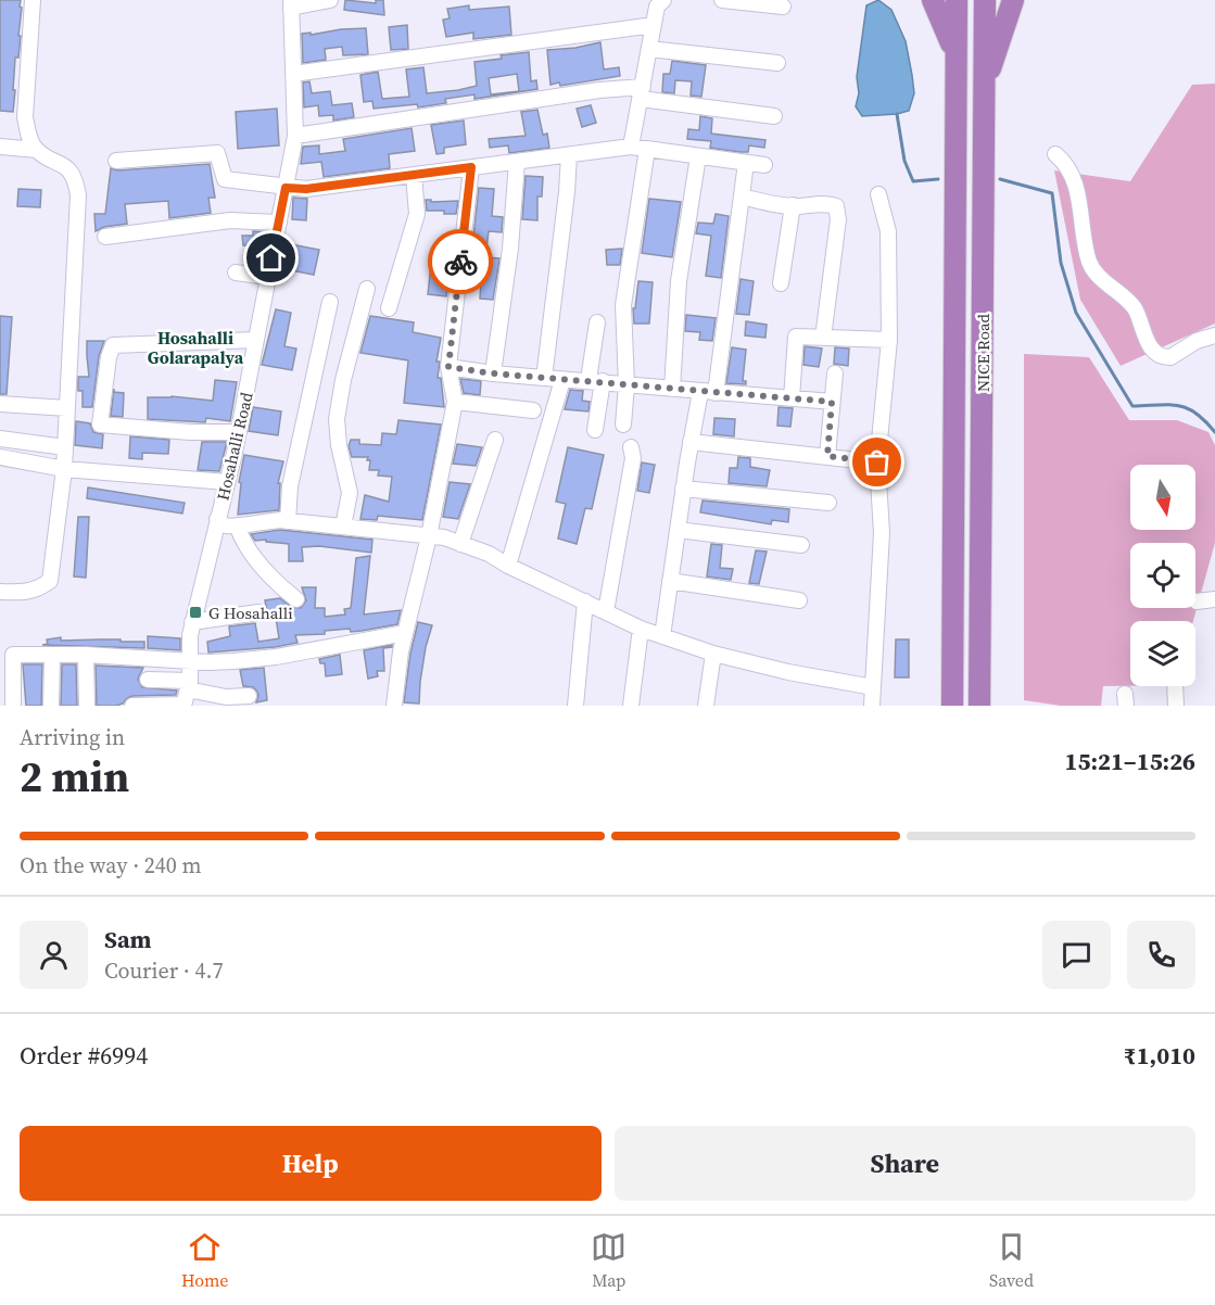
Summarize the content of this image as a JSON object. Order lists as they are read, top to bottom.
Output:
{
  "streets": {
    "highway": ["NICE Road"],
    "street": ["Hosahalli Road"]
  },
  "districts": ["Hosahalli Golarapalya"],
  "places": {
    "transit": ["G Hosahalli"]
  },
  "north": "bottom",
  "page": {
    "heading": ["2 min", "Arriving in", "15:21–15:26"],
    "panel": [
      "Sam",
      "Courier · 4.7",
      "Order #6994",
      "₹1,010"
    ],
    "bar": "On the way · 240 m",
    "buttons": ["Help", "Share"],
    "tabs": ["Home", "Map", "Saved"]
  }
}
